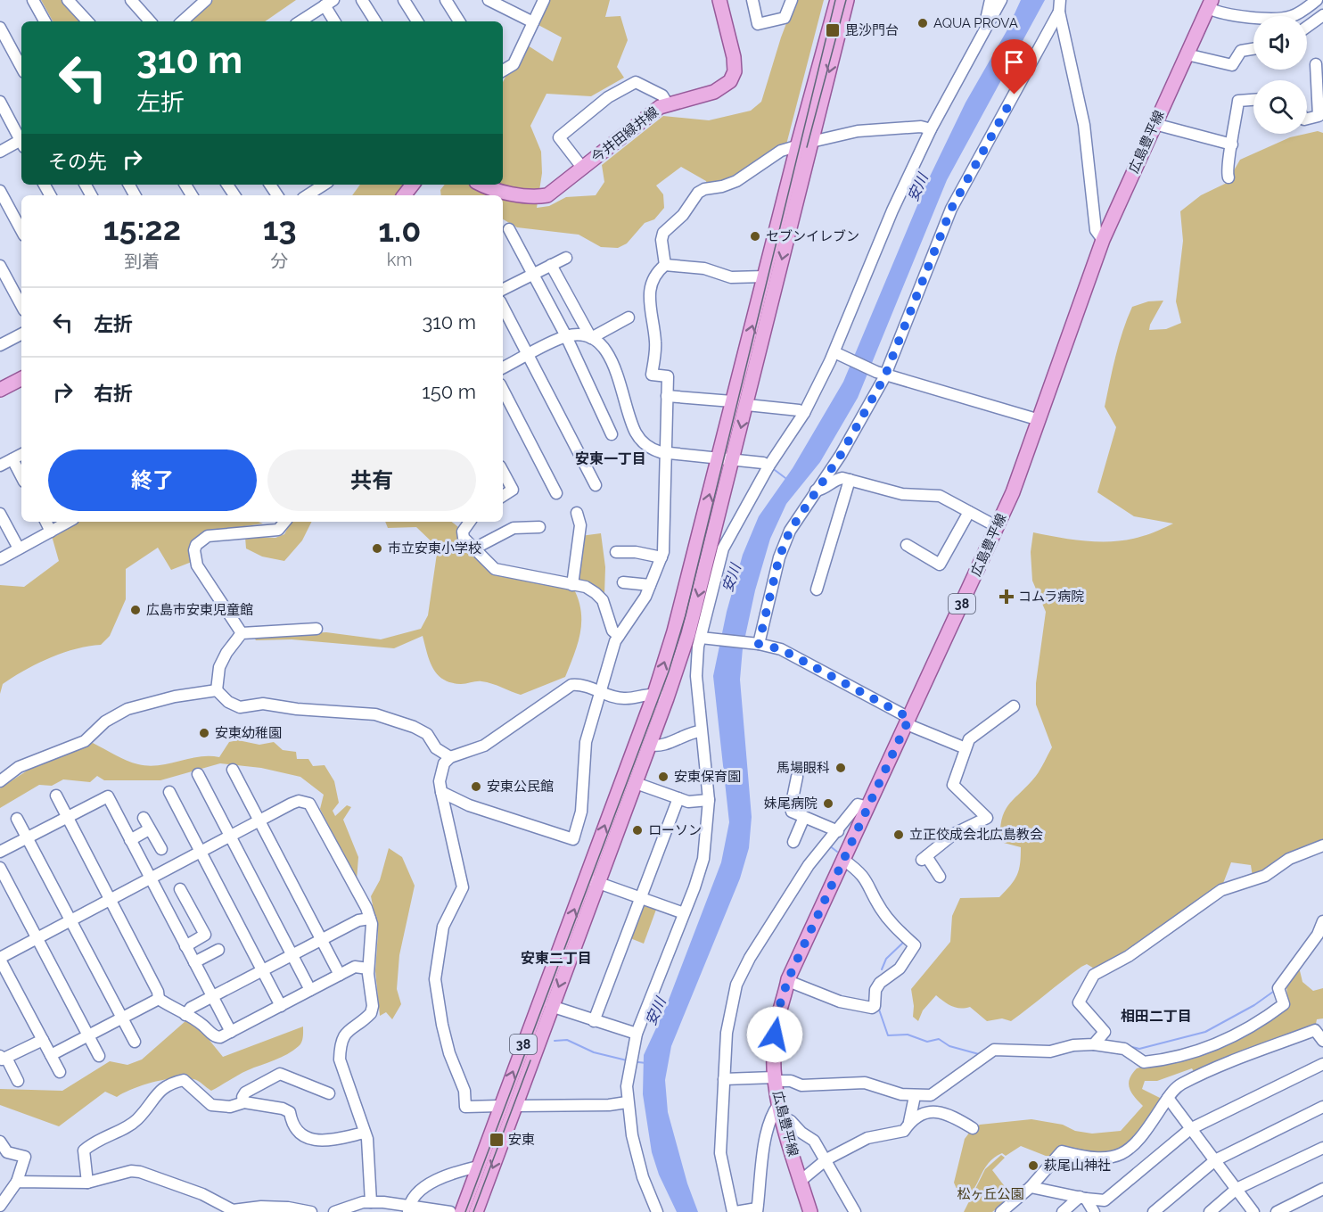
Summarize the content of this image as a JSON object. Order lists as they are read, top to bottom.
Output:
{
  "streets": {
    "main road": ["今井田緑井線", "広島豊平線", "38"]
  },
  "districts": ["安東一丁目", "安東二丁目", "相田二丁目"],
  "water": ["安川"],
  "parks": ["松ヶ丘公園"],
  "places": {
    "other": [
      "AQUA PROVA",
      "セブンイレブン",
      "市立安東小学校",
      "広島市安東児童館",
      "安東幼稚園",
      "馬場眼科",
      "安東保育園",
      "安東公民館",
      "妹尾病院",
      "ローソン",
      "立正佼成会北広島教会",
      "萩尾山神社"
    ],
    "transit": ["毘沙門台", "安東"],
    "health": ["コムラ病院"]
  },
  "page": {
    "turn": ["310 m", "左折"],
    "then": "その先",
    "eta": [
      "15:22",
      "到着",
      "13",
      "分",
      "1.0",
      "km"
    ],
    "list": [
      {
        "name": "左折",
        "value": "310 m"
      },
      {
        "name": "右折",
        "value": "150 m"
      }
    ],
    "buttons": ["終了", "共有"]
  }
}
